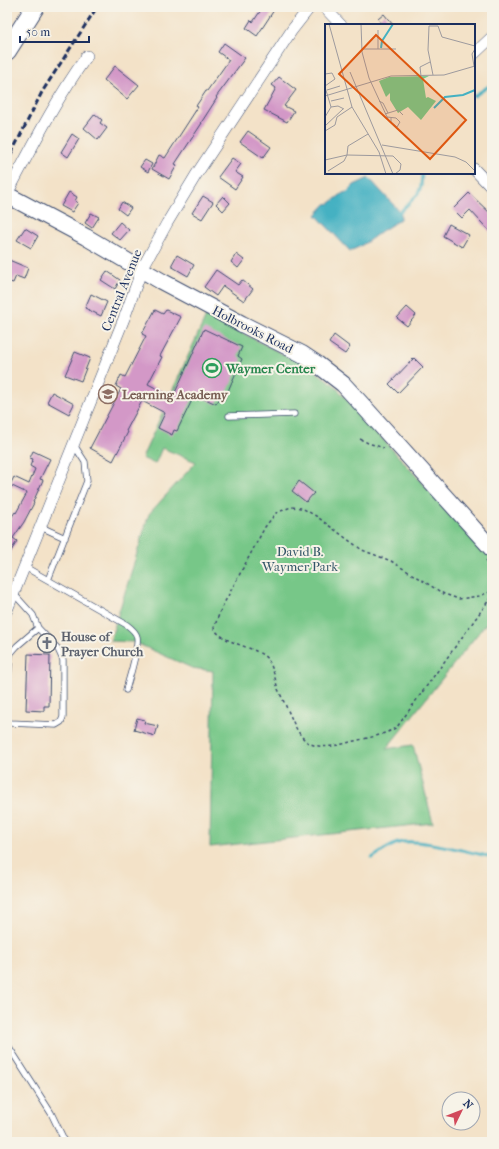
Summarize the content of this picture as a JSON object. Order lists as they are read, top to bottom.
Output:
{
  "streets": {
    "street": ["Central Avenue", "Holbrooks Road"]
  },
  "crossings": [
    ["Central Avenue", "Holbrooks Road"]
  ],
  "parks": ["David B. Waymer Park"],
  "places": {
    "sports": ["Waymer Center"],
    "school or university": ["Learning Academy"],
    "church": ["House of Prayer Church"]
  },
  "scale_bar": "50 m",
  "north": "top right"
}
